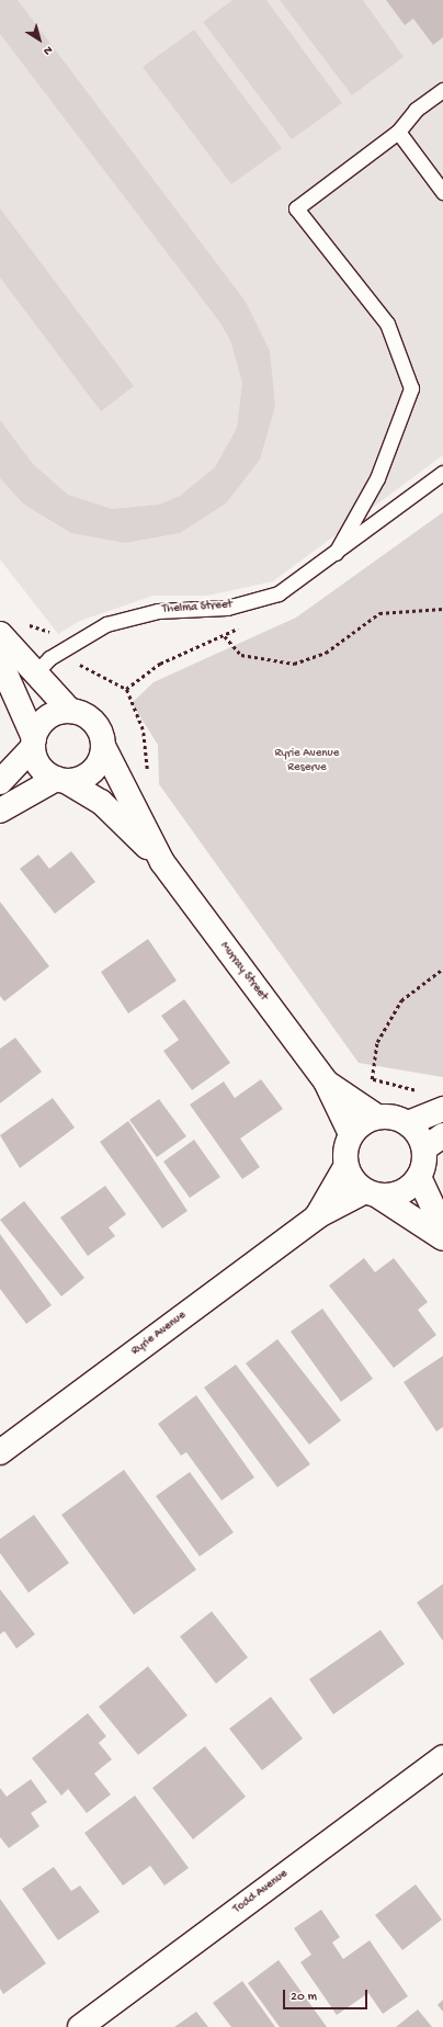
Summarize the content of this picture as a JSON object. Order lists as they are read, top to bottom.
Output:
{
  "streets": {
    "main road": ["Murray Street", "Ryrie Avenue", "Todd Avenue"],
    "lane": ["Thelma Street"]
  },
  "crossings": [
    ["Murray Street", "Ryrie Avenue"]
  ],
  "parks": ["Ryrie Avenue Reserve"],
  "scale_bar": "20 m",
  "north": "bottom right"
}
